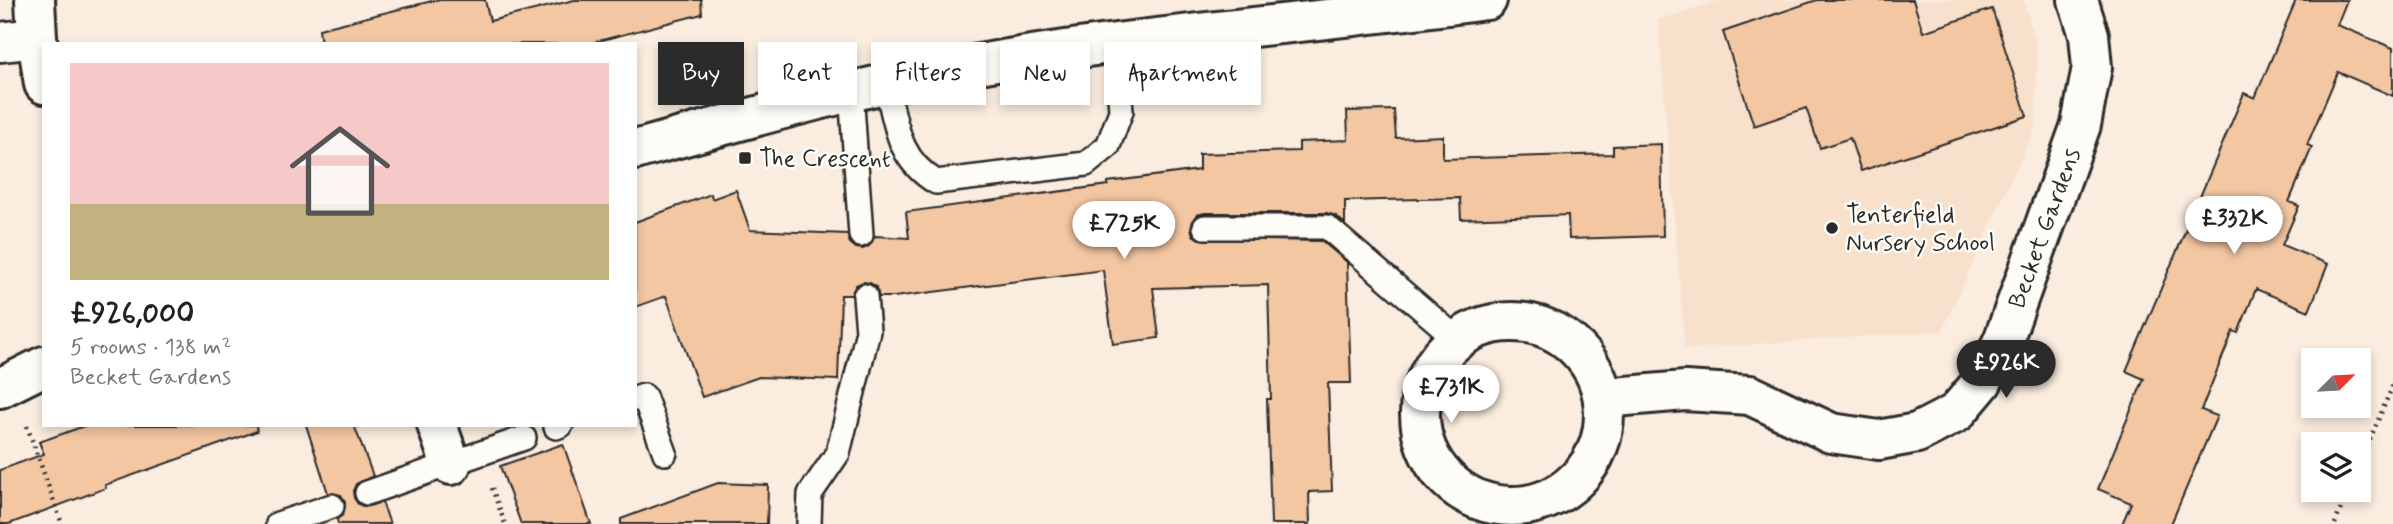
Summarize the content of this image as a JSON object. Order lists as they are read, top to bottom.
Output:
{
  "streets": {
    "street": ["Becket Gardens"]
  },
  "places": {
    "transit": ["The Crescent"],
    "other": ["Tenterfield Nursery School"]
  },
  "north": "top right",
  "page": {
    "chip": [
      "Buy",
      "Rent",
      "Filters",
      "New",
      "Apartment"
    ],
    "list": [
      {
        "name": "£926,000",
        "note": "5 rooms · 138 m² · Becket Gardens"
      }
    ],
    "price": [
      "£332K",
      "£725K",
      "£926K",
      "£731K"
    ]
  }
}
